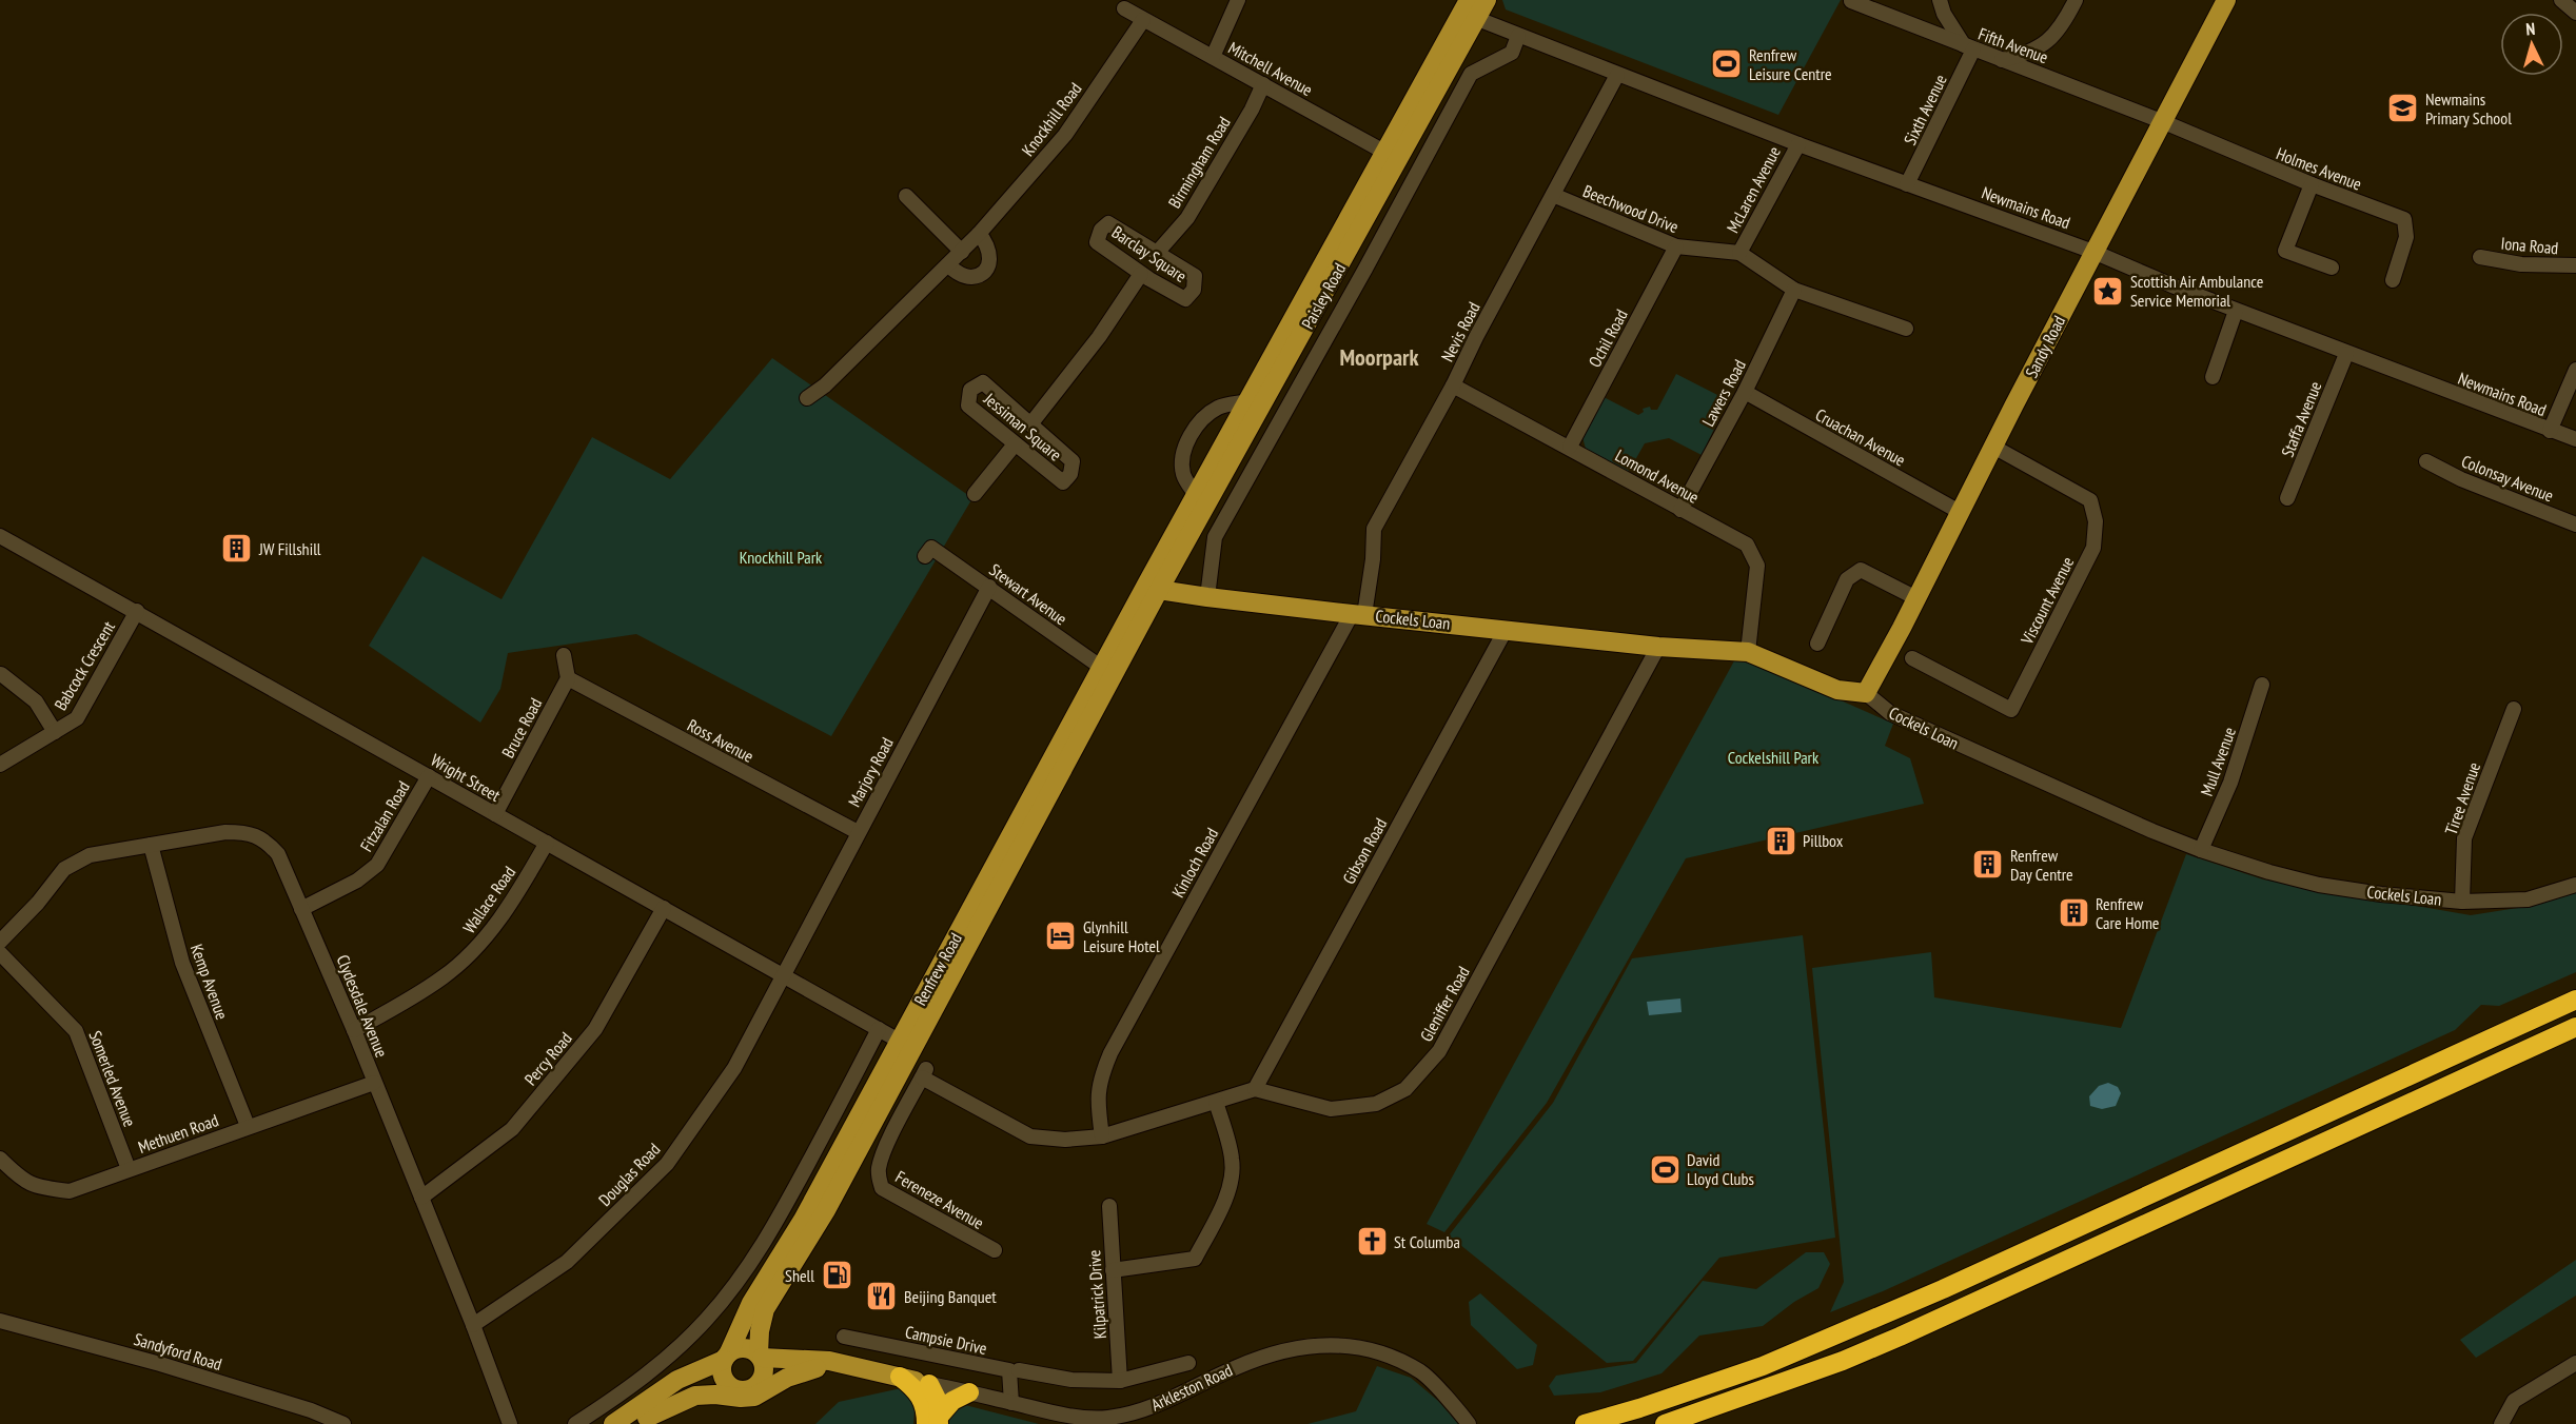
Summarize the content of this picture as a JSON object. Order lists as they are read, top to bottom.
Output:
{
  "streets": {
    "main road": [
      "Paisley Road",
      "Sandy Road",
      "Cockels Loan",
      "Renfrew Road",
      "Arkleston Road"
    ],
    "street": [
      "Fifth Avenue",
      "Mitchell Avenue",
      "Sixth Avenue",
      "Knockhill Road",
      "Birmingham Road",
      "Holmes Avenue",
      "McLaren Avenue",
      "Newmains Road",
      "Beechwood Drive",
      "Iona Road",
      "Barclay Square",
      "Nevis Road",
      "Ochil Road",
      "Lawers Road",
      "Staffa Avenue",
      "Jessiman Square",
      "Cruachan Avenue",
      "Lomond Avenue",
      "Colonsay Avenue",
      "Stewart Avenue",
      "Viscount Avenue",
      "Babcock Crescent",
      "Bruce Road",
      "Ross Avenue",
      "Mull Avenue",
      "Marjory Road",
      "Wright Street",
      "Tiree Avenue",
      "Fitzalan Road",
      "Gibson Road",
      "Kinloch Road",
      "Wallace Road",
      "Kemp Avenue",
      "Gleniffer Road",
      "Clydesdale Avenue",
      "Percy Road",
      "Somerled Avenue",
      "Methuen Road",
      "Douglas Road",
      "Fereneze Avenue",
      "Kilpatrick Drive",
      "Campsie Drive",
      "Sandyford Road"
    ]
  },
  "crossings": [
    ["Fifth Avenue", "Sixth Avenue"],
    ["Fifth Avenue", "Holmes Avenue"],
    ["Fifth Avenue", "Sandy Road"],
    ["Mitchell Avenue", "Knockhill Road"],
    ["Mitchell Avenue", "Birmingham Road"],
    ["Mitchell Avenue", "Paisley Road"],
    ["Sixth Avenue", "Newmains Road"],
    ["Birmingham Road", "Barclay Square"],
    ["Birmingham Road", "Jessiman Square"],
    ["Holmes Avenue", "Sandy Road"],
    ["McLaren Avenue", "Newmains Road"],
    ["McLaren Avenue", "Beechwood Drive"],
    ["Newmains Road", "Paisley Road"],
    ["Newmains Road", "Nevis Road"],
    ["Newmains Road", "Sandy Road"],
    ["Newmains Road", "Staffa Avenue"],
    ["Beechwood Drive", "Nevis Road"],
    ["Beechwood Drive", "Ochil Road"],
    ["Beechwood Drive", "Lawers Road"],
    ["Paisley Road", "Cockels Loan"],
    ["Paisley Road", "Renfrew Road"],
    ["Nevis Road", "Lomond Avenue"],
    ["Nevis Road", "Cockels Loan"],
    ["Nevis Road", "Kinloch Road"],
    ["Ochil Road", "Lomond Avenue"],
    ["Sandy Road", "Cruachan Avenue"],
    ["Sandy Road", "Viscount Avenue"],
    ["Sandy Road", "Cockels Loan"],
    ["Lawers Road", "Cruachan Avenue"],
    ["Lawers Road", "Lomond Avenue"],
    ["Lomond Avenue", "Cockels Loan"],
    ["Stewart Avenue", "Marjory Road"],
    ["Stewart Avenue", "Renfrew Road"],
    ["Cockels Loan", "Mull Avenue"],
    ["Cockels Loan", "Tiree Avenue"],
    ["Cockels Loan", "Gibson Road"],
    ["Cockels Loan", "Kinloch Road"],
    ["Cockels Loan", "Renfrew Road"],
    ["Cockels Loan", "Gleniffer Road"],
    ["Babcock Crescent", "Wright Street"],
    ["Bruce Road", "Ross Avenue"],
    ["Bruce Road", "Wright Street"],
    ["Ross Avenue", "Marjory Road"],
    ["Marjory Road", "Wright Street"],
    ["Marjory Road", "Douglas Road"],
    ["Wright Street", "Fitzalan Road"],
    ["Wright Street", "Wallace Road"],
    ["Wright Street", "Renfrew Road"],
    ["Wright Street", "Percy Road"],
    ["Wright Street", "Douglas Road"],
    ["Fitzalan Road", "Clydesdale Avenue"],
    ["Gibson Road", "Gleniffer Road"],
    ["Kinloch Road", "Fereneze Avenue"],
    ["Wallace Road", "Clydesdale Avenue"],
    ["Renfrew Road", "Arkleston Road"],
    ["Kemp Avenue", "Clydesdale Avenue"],
    ["Kemp Avenue", "Methuen Road"],
    ["Clydesdale Avenue", "Percy Road"],
    ["Clydesdale Avenue", "Methuen Road"],
    ["Clydesdale Avenue", "Douglas Road"],
    ["Somerled Avenue", "Methuen Road"],
    ["Campsie Drive", "Arkleston Road"]
  ],
  "districts": ["Moorpark"],
  "parks": ["Knockhill Park", "Cockelshill Park"],
  "places": {
    "sports": ["Renfrew Leisure Centre", "David Lloyd Clubs"],
    "school or university": ["Newmains Primary School"],
    "place": ["Scottish Air Ambulance Service Memorial"],
    "building": [
      "JW Fillshill",
      "Pillbox",
      "Renfrew Day Centre",
      "Renfrew Care Home"
    ],
    "hotel": ["Glynhill Leisure Hotel"],
    "church": ["St Columba"],
    "fuel station": ["Shell"],
    "restaurant": ["Beijing Banquet"]
  },
  "north": "top"
}
